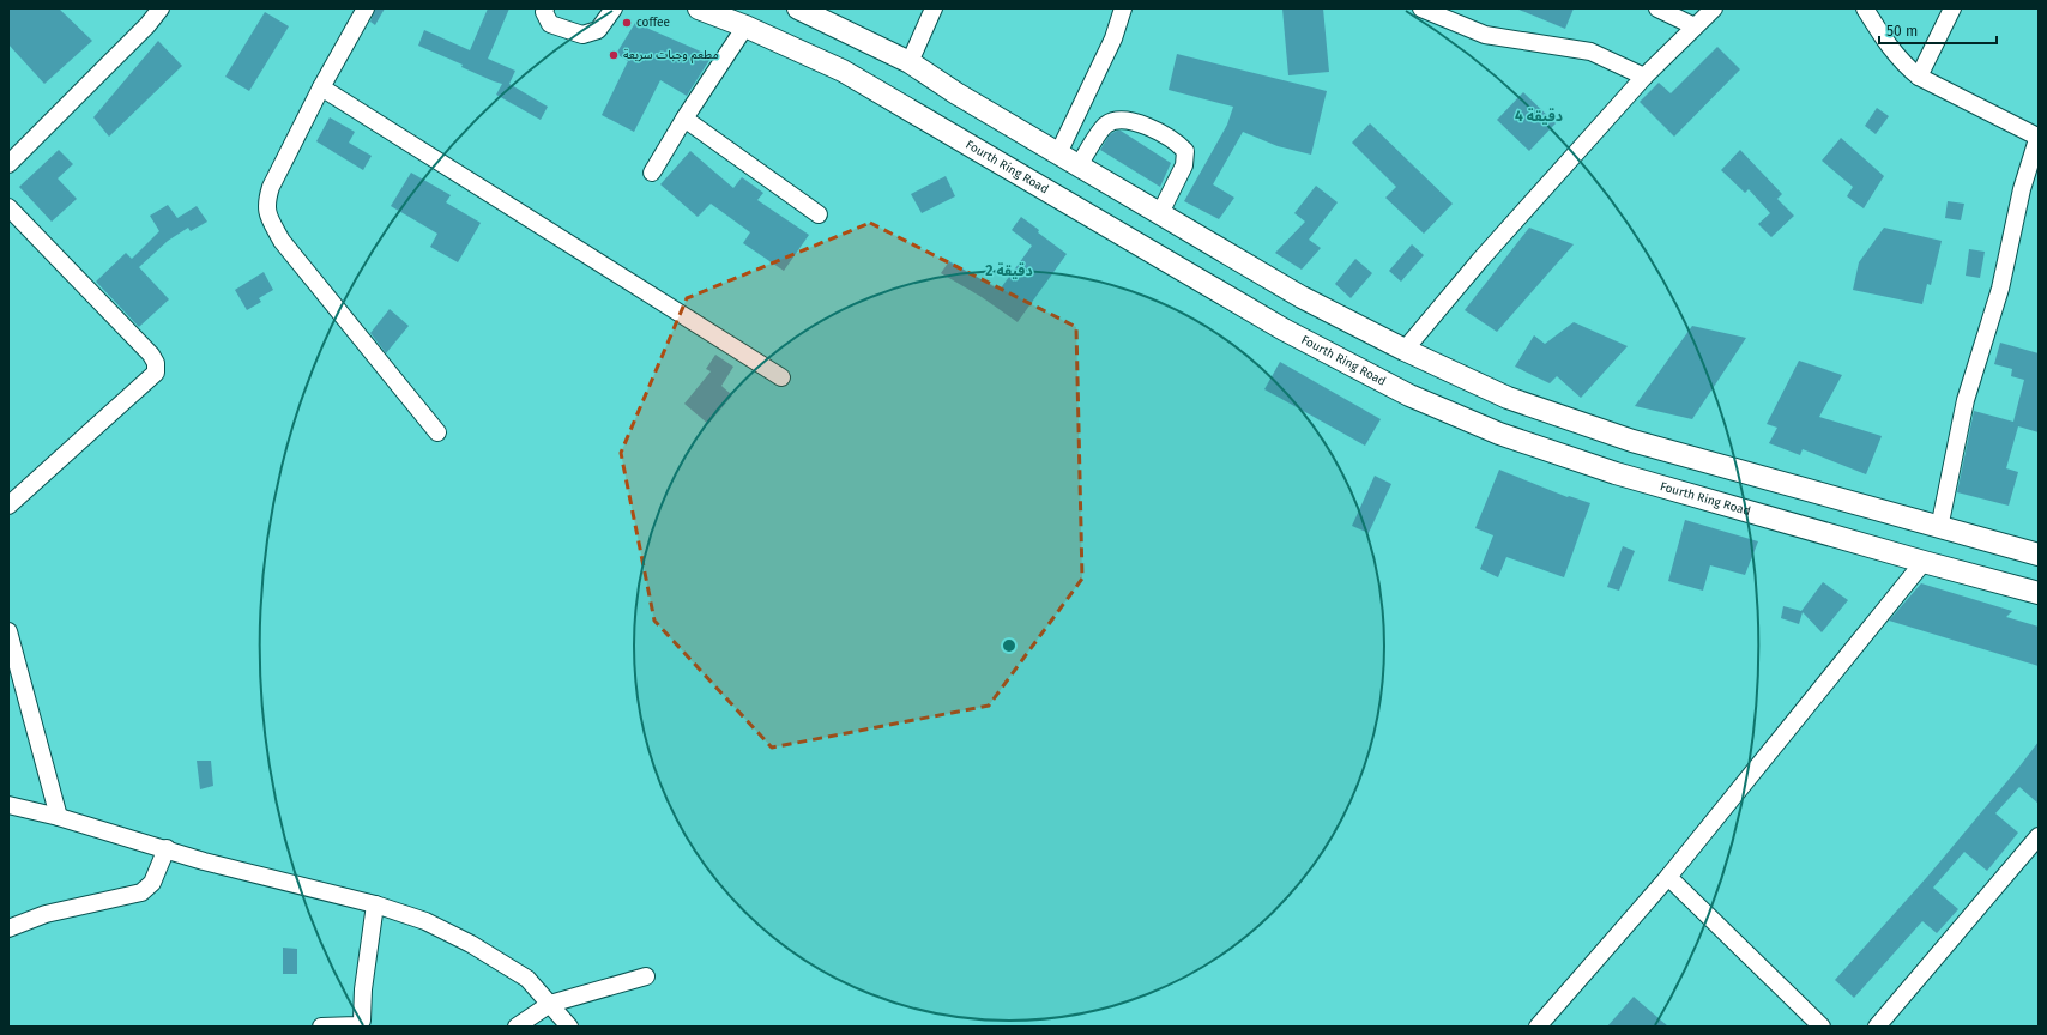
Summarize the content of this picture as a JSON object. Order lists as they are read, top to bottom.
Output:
{
  "streets": {
    "main road": ["Fourth Ring Road"]
  },
  "places": ["coffee", "مطعم وجبات سريعة"],
  "scale_bar": "50 m",
  "rings": ["4 دقيقة", "2 دقيقة"]
}
